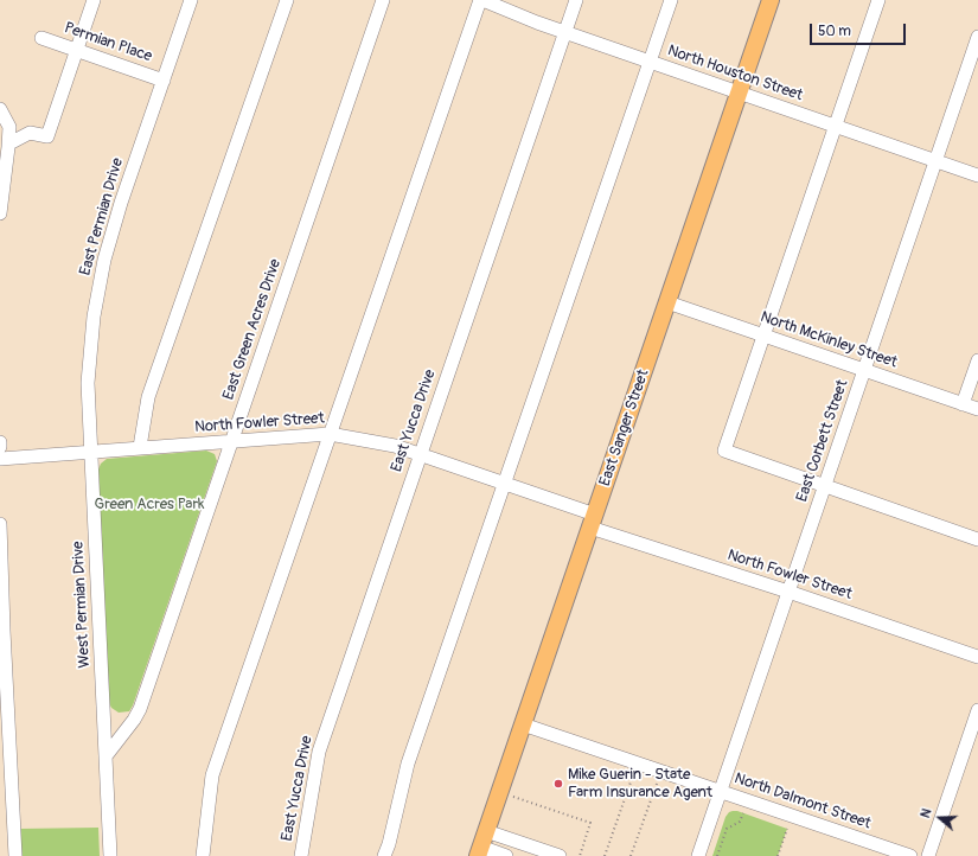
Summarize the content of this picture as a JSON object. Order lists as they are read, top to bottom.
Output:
{
  "streets": {
    "main road": ["East Sanger Street"],
    "street": [
      "Permian Place",
      "North Houston Street",
      "East Permian Drive",
      "East Green Acres Drive",
      "North McKinley Street",
      "East Yucca Drive",
      "North Fowler Street",
      "East Corbett Street",
      "West Permian Drive",
      "North Dalmont Street"
    ]
  },
  "crossings": [
    ["Permian Place", "East Permian Drive"],
    ["North Houston Street", "East Yucca Drive"],
    ["North Houston Street", "East Sanger Street"],
    ["North Houston Street", "East Corbett Street"],
    ["East Permian Drive", "North Fowler Street"],
    ["East Permian Drive", "West Permian Drive"],
    ["East Green Acres Drive", "North Fowler Street"],
    ["East Green Acres Drive", "West Permian Drive"],
    ["North McKinley Street", "East Sanger Street"],
    ["North McKinley Street", "East Corbett Street"],
    ["East Yucca Drive", "North Fowler Street"],
    ["North Fowler Street", "East Sanger Street"],
    ["North Fowler Street", "East Corbett Street"],
    ["North Fowler Street", "West Permian Drive"],
    ["East Sanger Street", "North Dalmont Street"],
    ["East Corbett Street", "North Dalmont Street"]
  ],
  "parks": ["Green Acres Park"],
  "places": ["Mike Guerin - State Farm Insurance Agent"],
  "scale_bar": "50 m",
  "north": "left"
}
